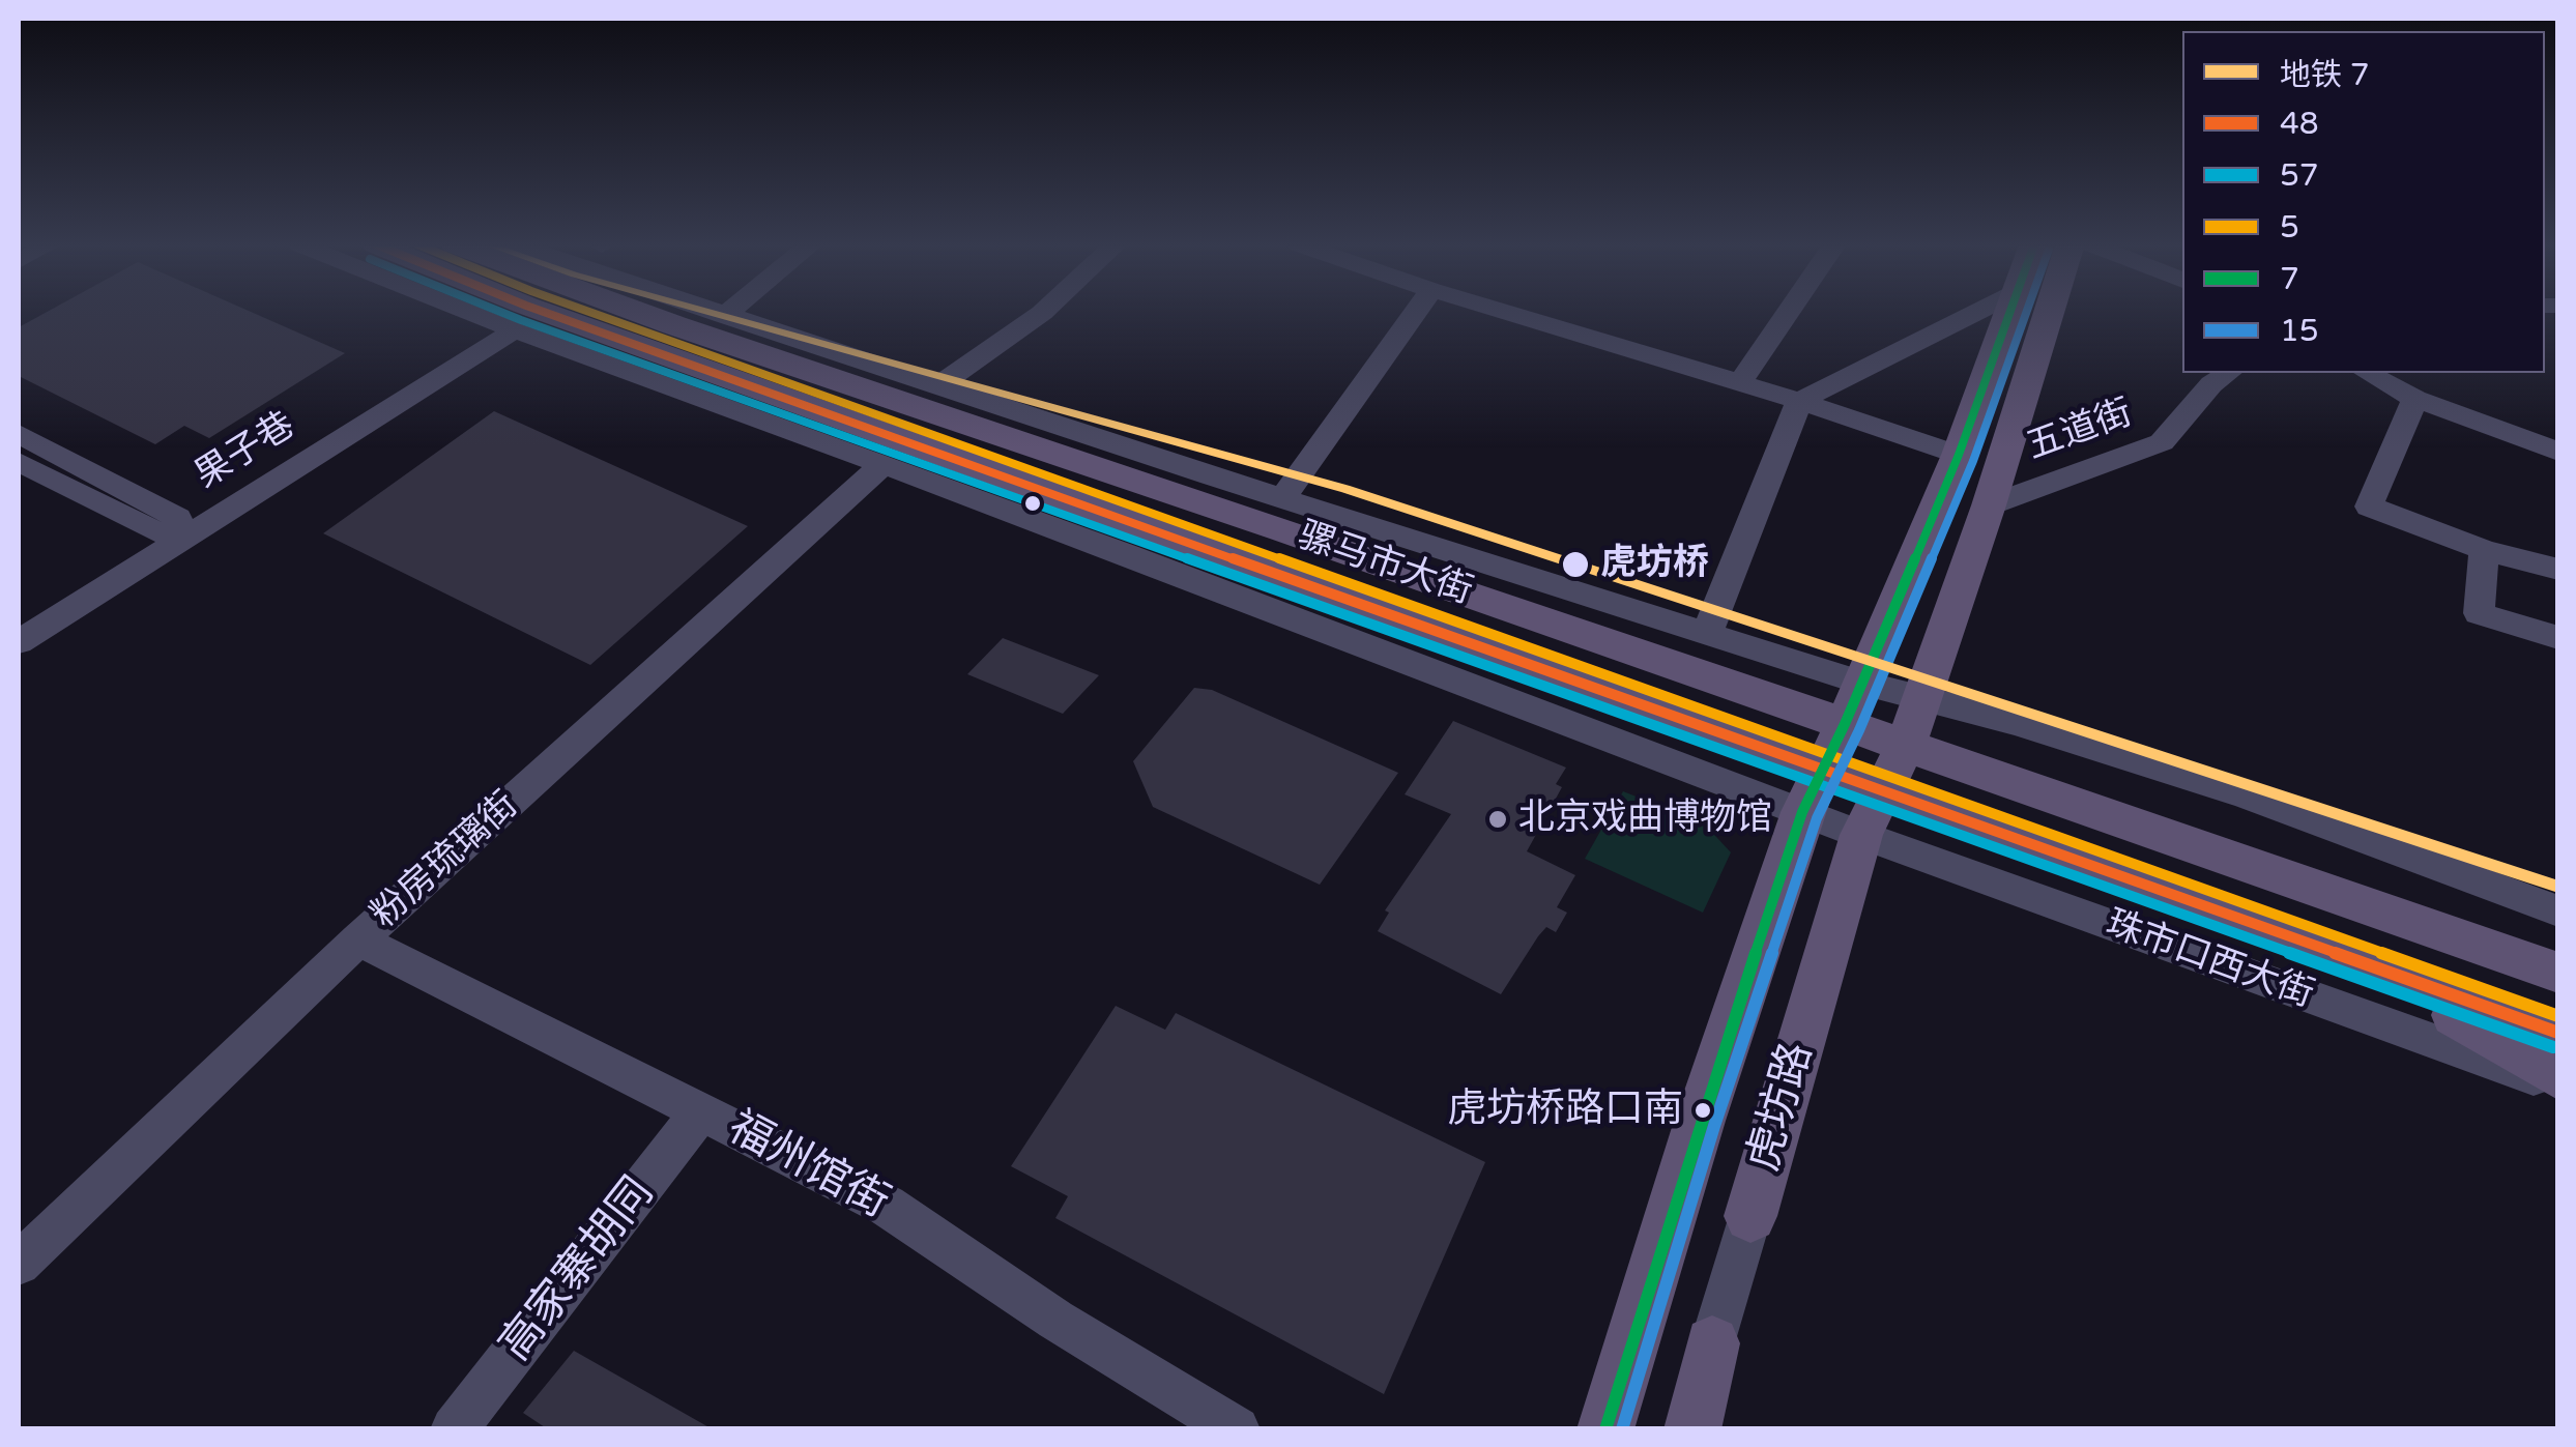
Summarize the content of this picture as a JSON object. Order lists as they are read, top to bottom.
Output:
{
  "streets": {
    "main road": ["骡马市大街", "珠市口西大街", "虎坊路"],
    "street": [
      "五道街",
      "果子巷",
      "粉房琉璃街",
      "福州馆街",
      "高家寨胡同"
    ]
  },
  "crossings": [
    ["五道街", "虎坊路"],
    ["骡马市大街", "珠市口西大街"],
    ["骡马市大街", "虎坊路"],
    ["粉房琉璃街", "福州馆街"],
    ["珠市口西大街", "虎坊路"],
    ["福州馆街", "高家寨胡同"]
  ],
  "places": ["虎坊桥", "北京戏曲博物馆", "虎坊桥路口南"],
  "lines": [
    "metro line 7",
    "transit line 48",
    "transit line 57",
    "transit line 5",
    "transit line 7",
    "transit line 15"
  ],
  "legend": [
    "地铁 7",
    "48",
    "57",
    "5",
    "7",
    "15"
  ]
}
